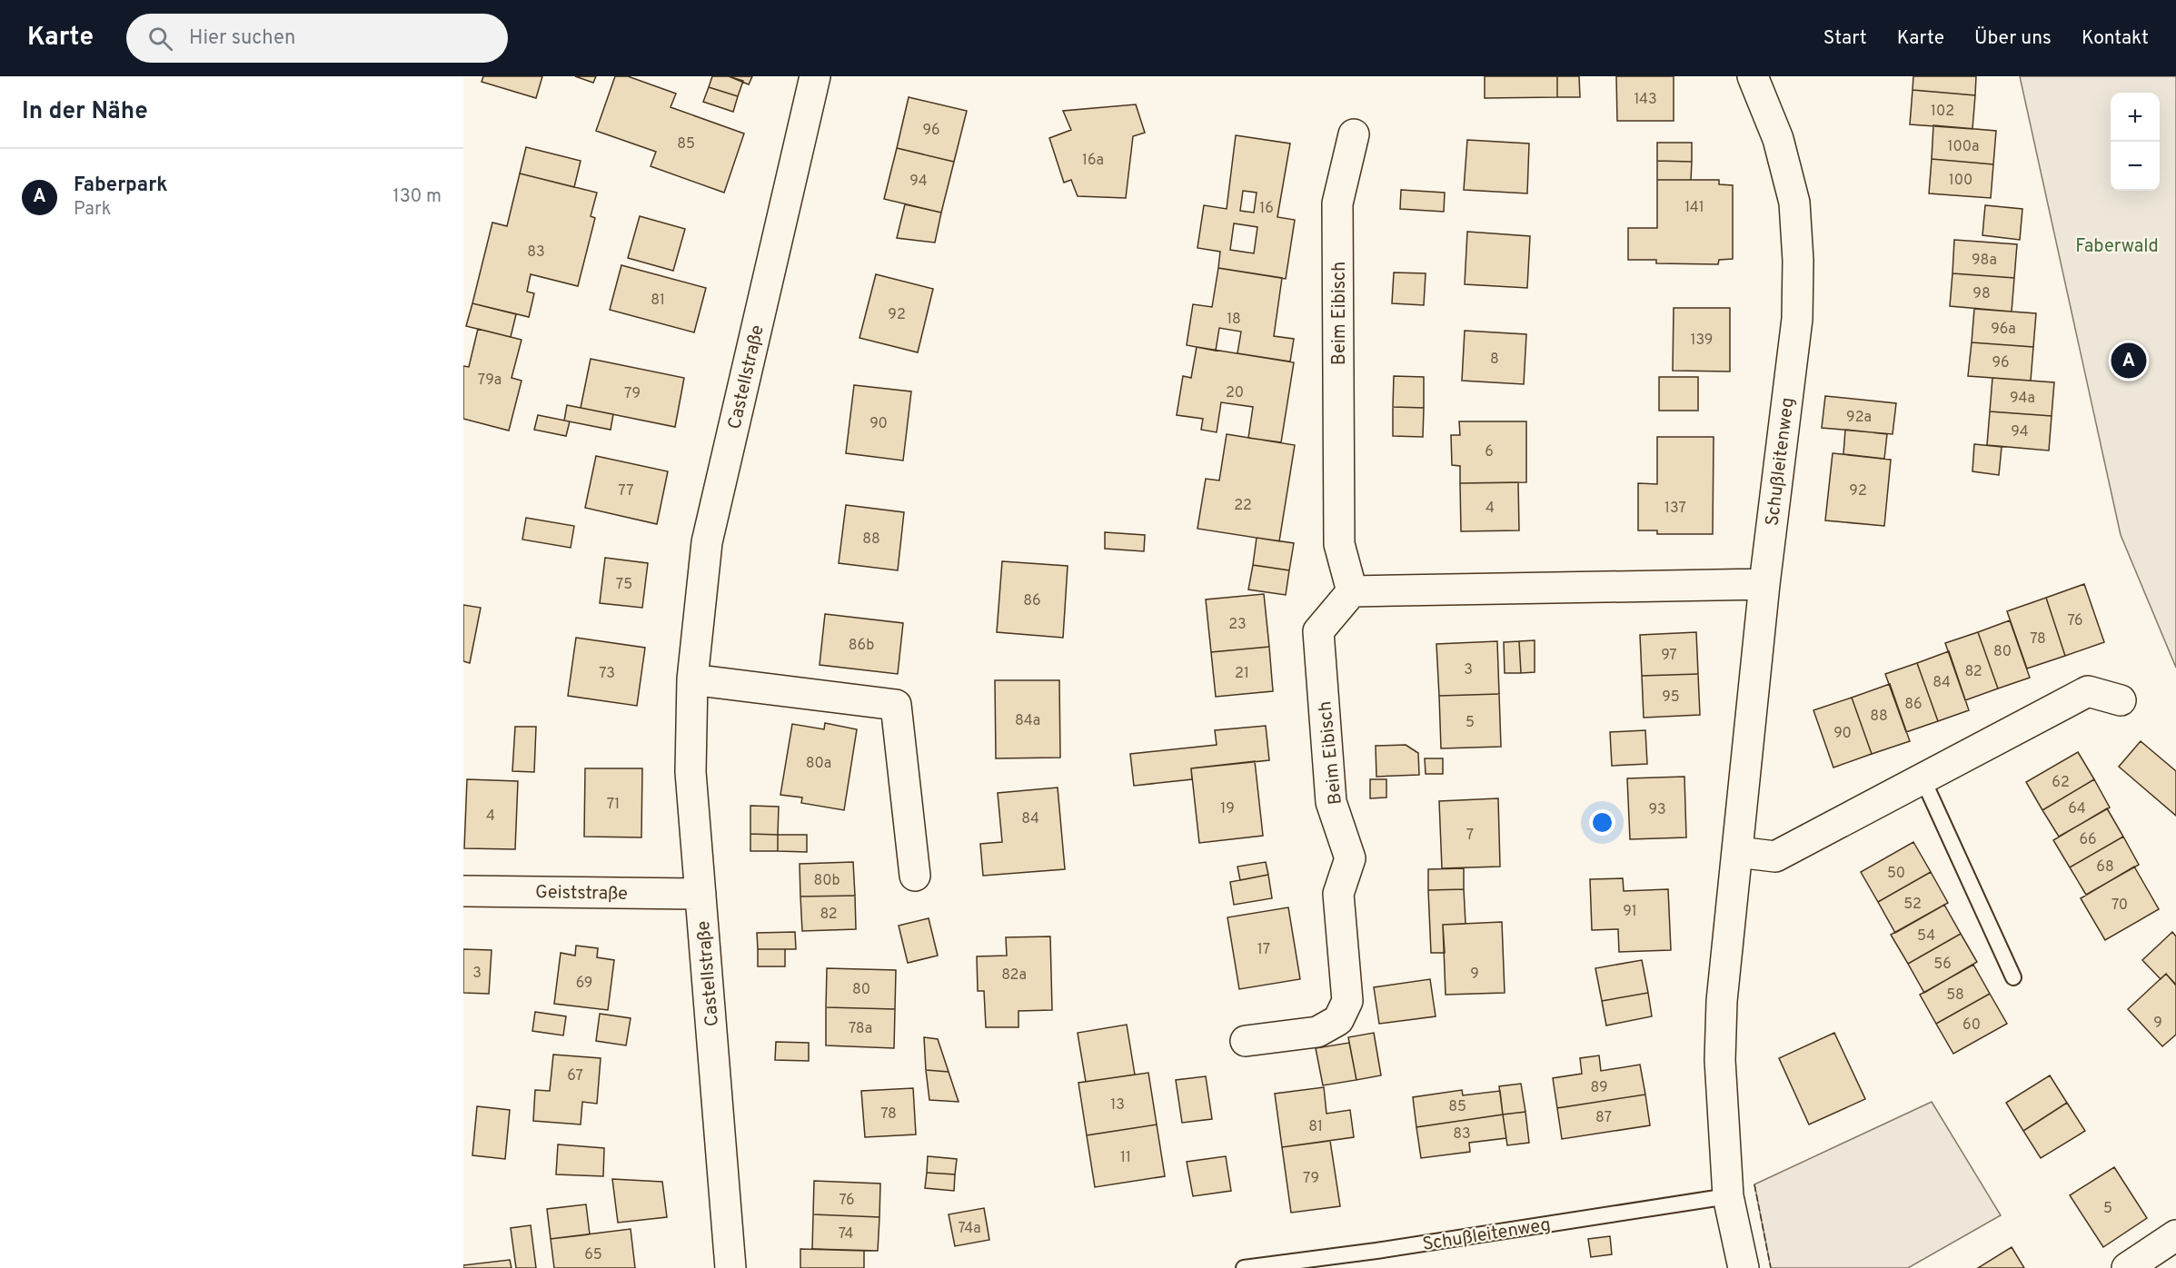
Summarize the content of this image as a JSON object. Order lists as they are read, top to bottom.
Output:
{
  "streets": {
    "street": [
      "Beim Eibisch",
      "Castellstraße",
      "Schußleitenweg",
      "Geiststraße"
    ]
  },
  "crossings": [
    ["Castellstraße", "Geiststraße"]
  ],
  "parks": ["Faberwald"],
  "house_numbers": [
    "143",
    "102",
    "96",
    "85",
    "100a",
    "16a",
    "100",
    "94",
    "141",
    "16",
    "83",
    "98a",
    "98",
    "81",
    "92",
    "18",
    "96a",
    "139",
    "8",
    "96",
    "79a",
    "20",
    "79",
    "94a",
    "92a",
    "90",
    "94",
    "6",
    "77",
    "92",
    "22",
    "4",
    "137",
    "88",
    "75",
    "86",
    "76",
    "23",
    "78",
    "86b",
    "80",
    "97",
    "3",
    "82",
    "73",
    "21",
    "84",
    "95",
    "86",
    "88",
    "84a",
    "5",
    "90",
    "80a",
    "62",
    "71",
    "19",
    "64",
    "93",
    "4",
    "84",
    "7",
    "66",
    "68",
    "50",
    "80b",
    "52",
    "70",
    "91",
    "82",
    "54",
    "17",
    "56",
    "3",
    "9",
    "82a",
    "69",
    "80",
    "58",
    "9",
    "60",
    "78a",
    "67",
    "89",
    "13",
    "85",
    "78",
    "87",
    "81",
    "83",
    "11",
    "79",
    "76",
    "5",
    "74a",
    "74",
    "65"
  ],
  "page": {
    "header": "Karte",
    "search": "Hier suchen",
    "nav": [
      "Start",
      "Karte",
      "Über uns",
      "Kontakt"
    ],
    "heading": "In der Nähe",
    "map_buttons": ["+", "−"],
    "list": [
      {
        "mark": "A",
        "name": "Faberpark",
        "note": "Park",
        "value": "130 m"
      }
    ],
    "pins": "A"
  }
}
